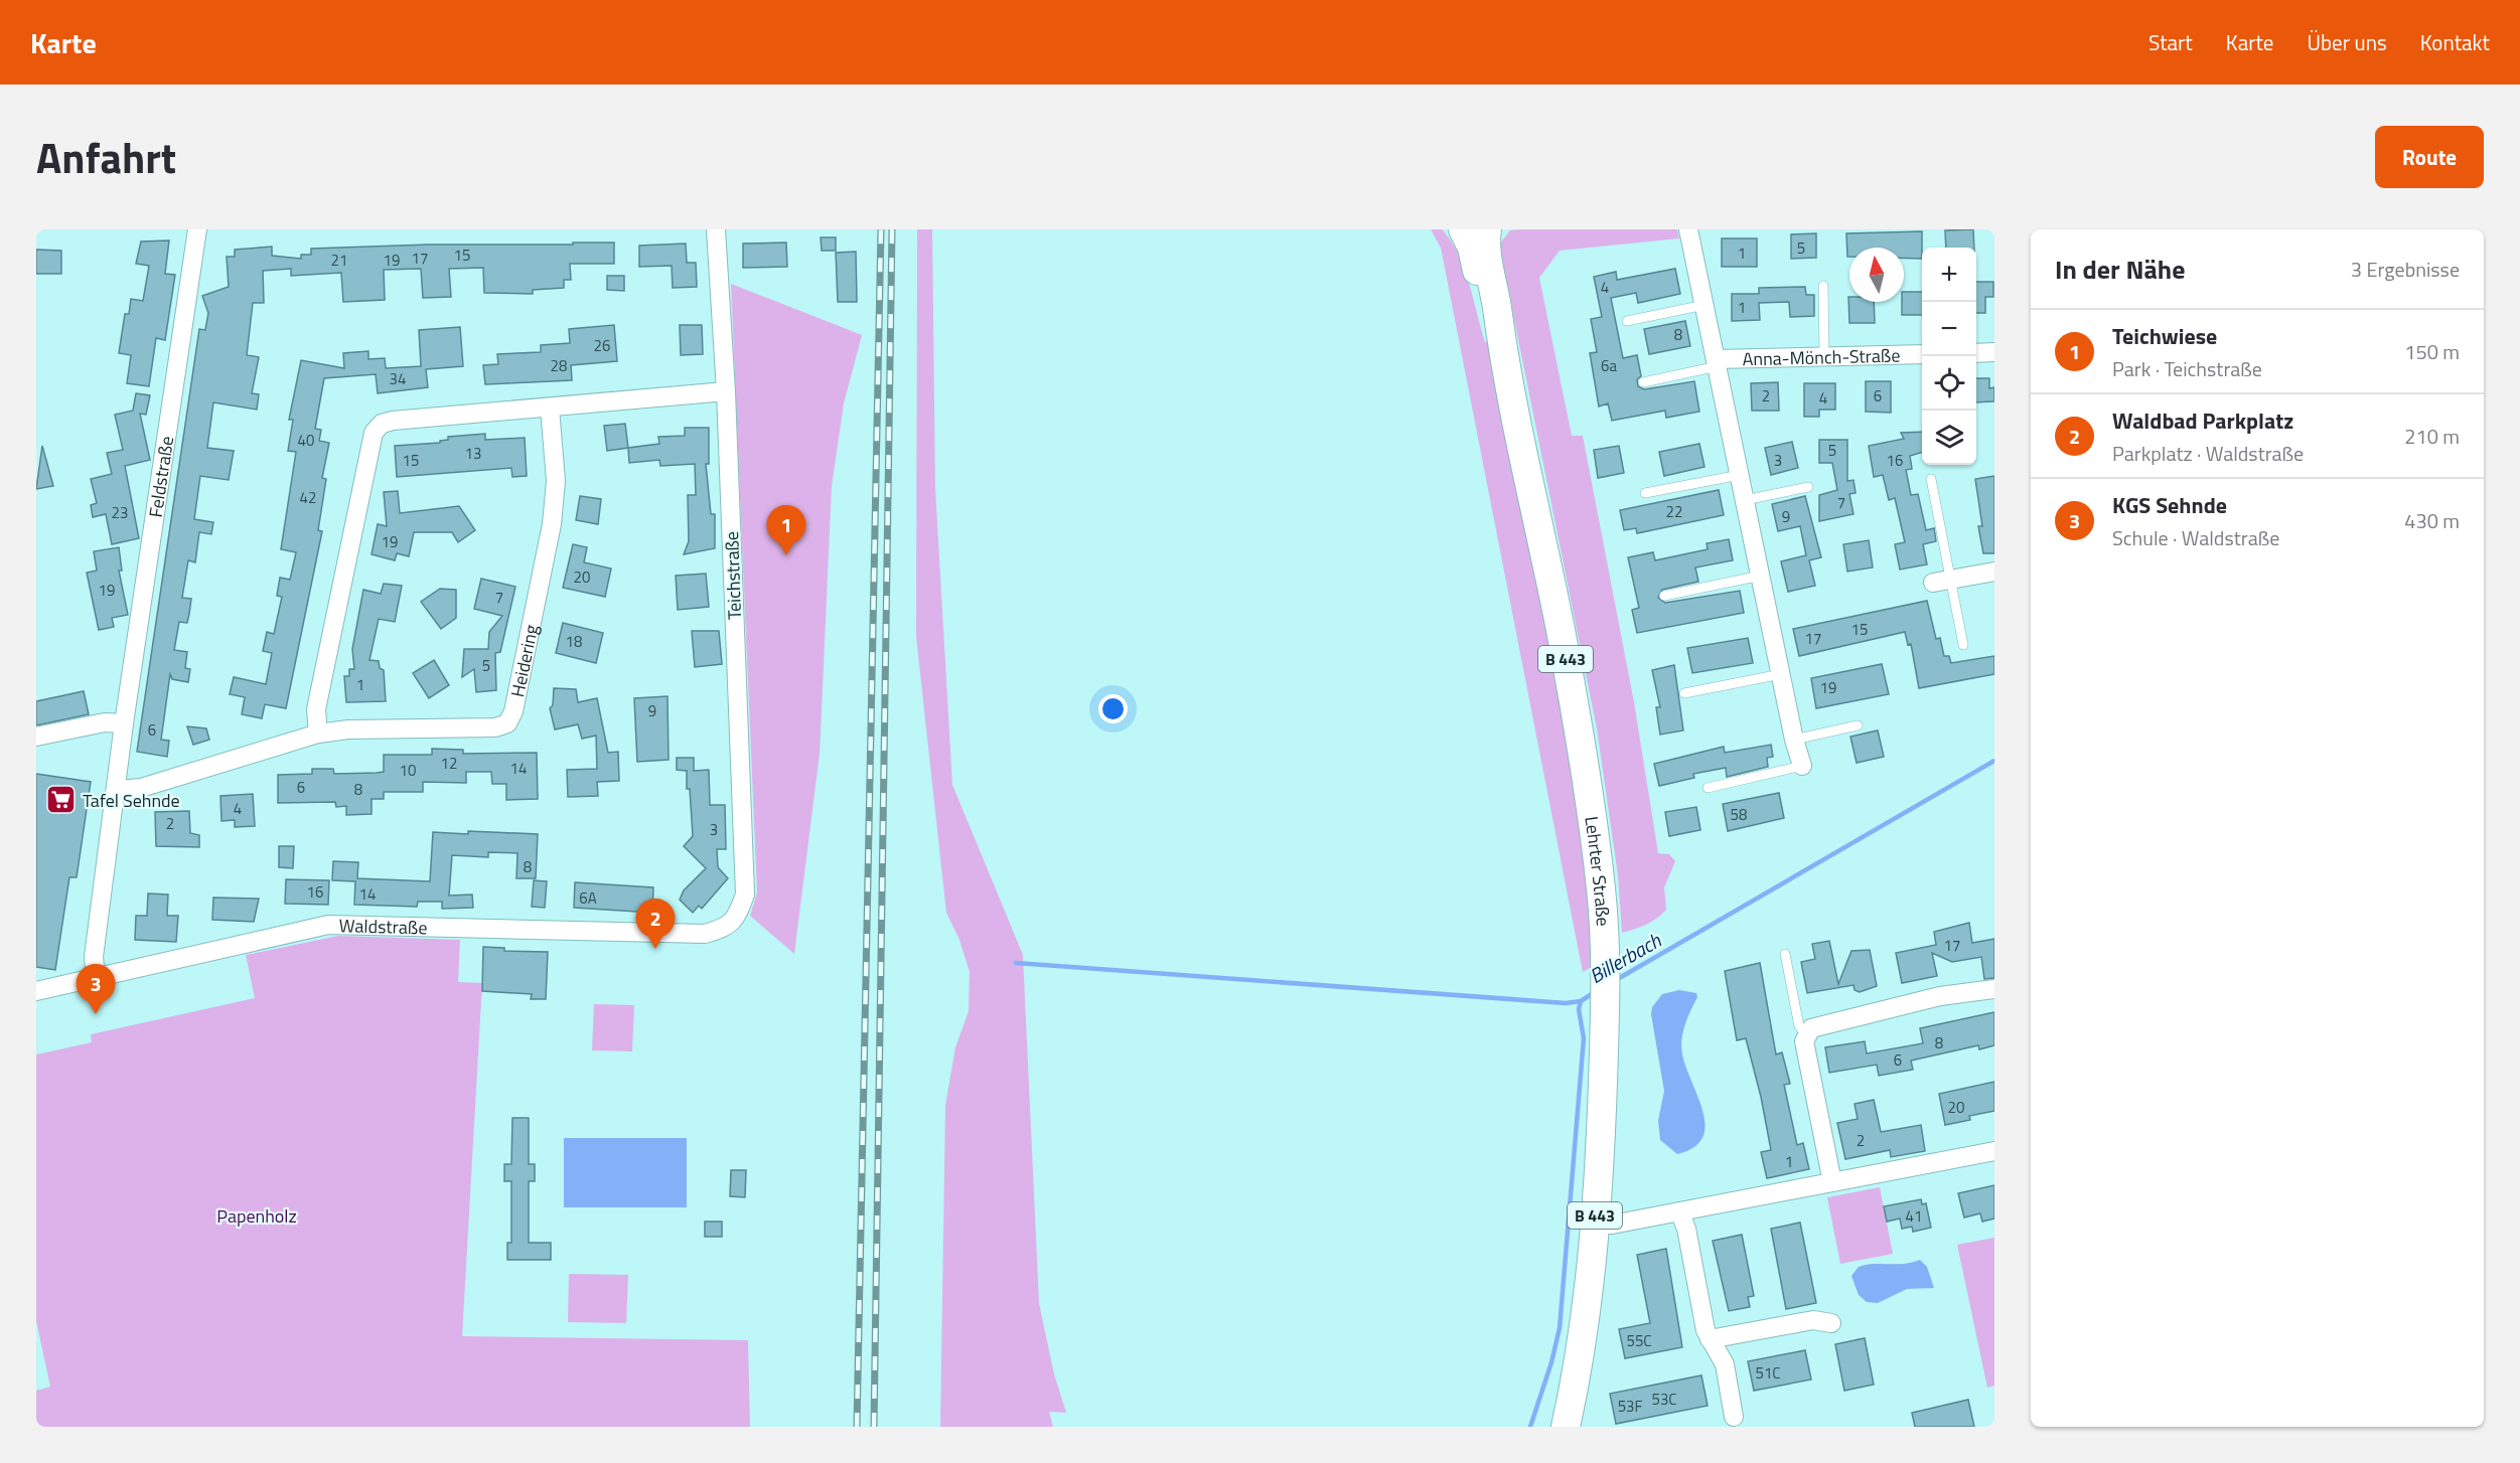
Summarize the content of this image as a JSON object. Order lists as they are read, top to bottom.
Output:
{
  "streets": {
    "main road": ["B 443", "Lehrter Straße"],
    "street": [
      "Anna-Mönch-Straße",
      "Feldstraße",
      "Teichstraße",
      "Heidering",
      "Waldstraße"
    ]
  },
  "crossings": [
    ["Feldstraße", "Heidering"],
    ["Feldstraße", "Waldstraße"],
    ["Teichstraße", "Waldstraße"]
  ],
  "water": ["Billerbach"],
  "parks": ["Papenholz"],
  "places": {
    "supermarket": ["Tafel Sehnde"]
  },
  "house_numbers": [
    "5",
    "1",
    "15",
    "17",
    "21",
    "19",
    "4",
    "1",
    "8",
    "26",
    "28",
    "6a",
    "34",
    "2",
    "6",
    "4",
    "40",
    "5",
    "13",
    "15",
    "3",
    "16",
    "42",
    "7",
    "22",
    "23",
    "9",
    "19",
    "20",
    "19",
    "7",
    "15",
    "17",
    "18",
    "5",
    "1",
    "19",
    "9",
    "6",
    "12",
    "14",
    "10",
    "6",
    "8",
    "4",
    "58",
    "2",
    "3",
    "8",
    "16",
    "14",
    "6A",
    "17",
    "8",
    "6",
    "20",
    "2",
    "1",
    "41",
    "55C",
    "51C",
    "53C",
    "53F"
  ],
  "north": "top",
  "page": {
    "header": "Karte",
    "nav": [
      "Start",
      "Karte",
      "Über uns",
      "Kontakt"
    ],
    "title": "Anfahrt",
    "buttons": "Route",
    "heading": ["In der Nähe", "3 Ergebnisse"],
    "map_buttons": ["+", "−"],
    "list": [
      {
        "mark": "1",
        "name": "Teichwiese",
        "note": "Park · Teichstraße",
        "value": "150 m"
      },
      {
        "mark": "2",
        "name": "Waldbad Parkplatz",
        "note": "Parkplatz · Waldstraße",
        "value": "210 m"
      },
      {
        "mark": "3",
        "name": "KGS Sehnde",
        "note": "Schule · Waldstraße",
        "value": "430 m"
      }
    ],
    "pins": ["1", "2", "3"]
  }
}
